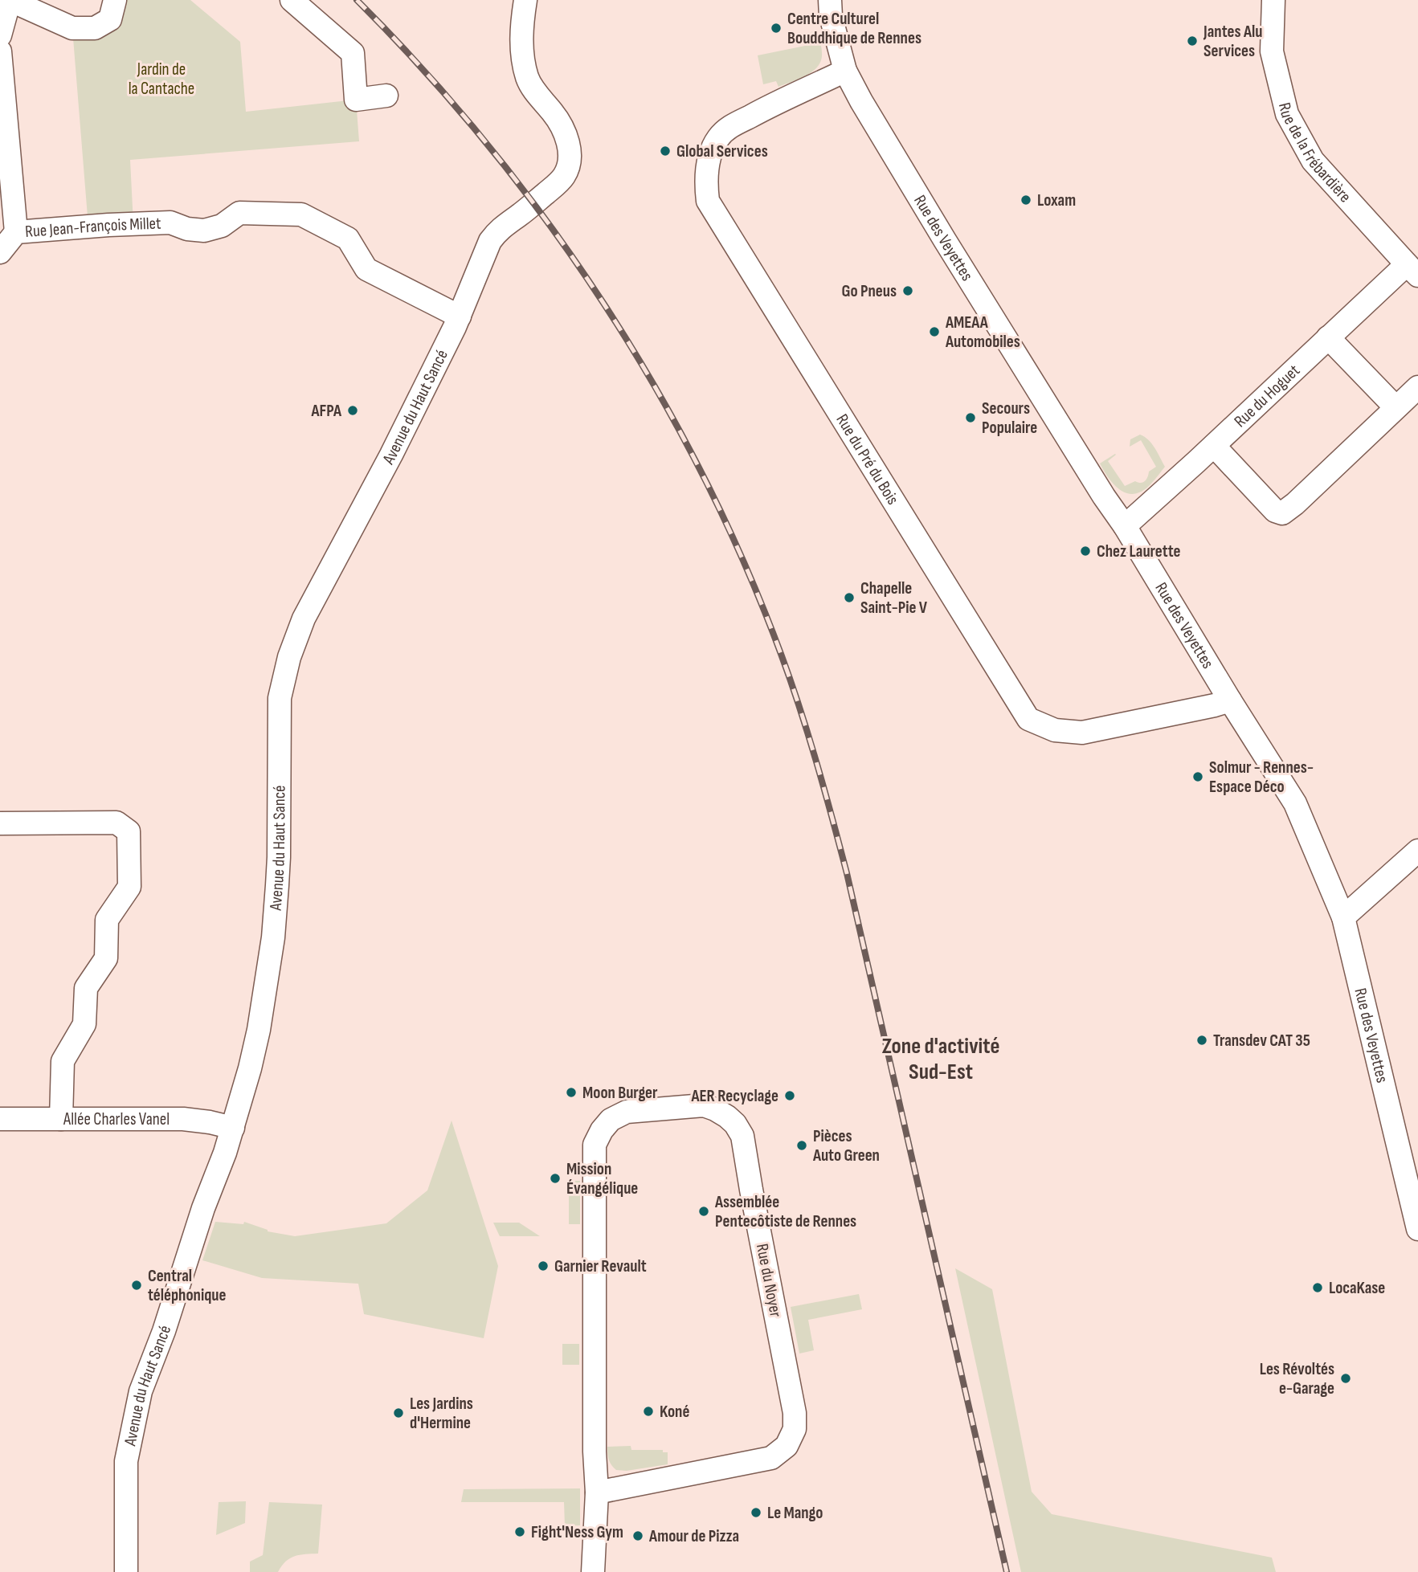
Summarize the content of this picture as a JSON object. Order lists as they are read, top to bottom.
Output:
{
  "streets": {
    "street": [
      "Rue de la Frébardière",
      "Rue Jean-François Millet",
      "Rue des Veyettes",
      "Rue du Hoguet",
      "Avenue du Haut Sancé",
      "Rue du Pré du Bois",
      "Allée Charles Vanel",
      "Rue du Noyer"
    ]
  },
  "crossings": [
    ["Rue de la Frébardière", "Rue du Hoguet"],
    ["Rue Jean-François Millet", "Avenue du Haut Sancé"],
    ["Rue des Veyettes", "Rue du Hoguet"],
    ["Rue des Veyettes", "Rue du Pré du Bois"],
    ["Avenue du Haut Sancé", "Allée Charles Vanel"]
  ],
  "districts": ["Zone d'activité Sud-Est"],
  "parks": ["Jardin de la Cantache"],
  "places": [
    "Centre Culturel Bouddhique de Rennes",
    "Jantes Alu Services",
    "Global Services",
    "Loxam",
    "Go Pneus",
    "AMEAA Automobiles",
    "AFPA",
    "Secours Populaire",
    "Chez Laurette",
    "Chapelle Saint-Pie V",
    "Solmur - Rennes- Espace Déco",
    "Transdev CAT 35",
    "Moon Burger",
    "AER Recyclage",
    "Pièces Auto Green",
    "Mission Évangélique",
    "Assemblée Pentecôtiste de Rennes",
    "Garnier Revault",
    "Central téléphonique",
    "LocaKase",
    "Les Révoltés e-Garage",
    "Koné",
    "Les Jardins d'Hermine",
    "Le Mango",
    "Fight'Ness Gym",
    "Amour de Pizza"
  ]
}
